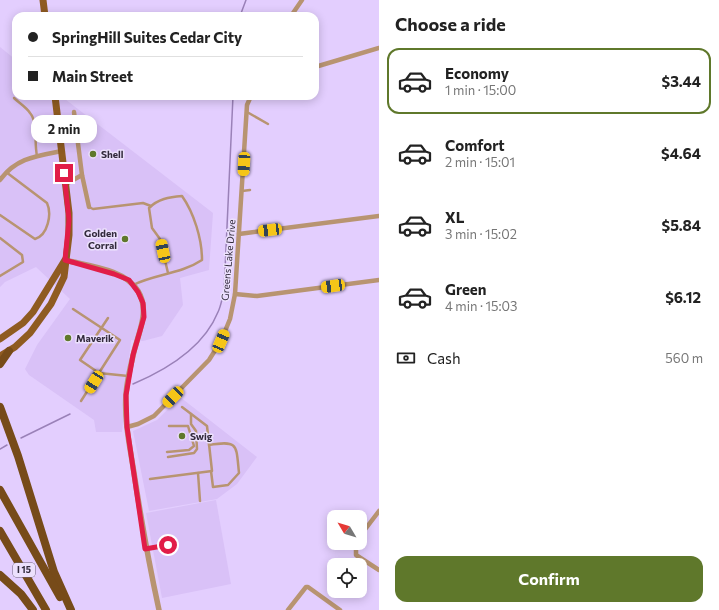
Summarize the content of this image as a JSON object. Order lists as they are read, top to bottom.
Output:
{
  "streets": {
    "highway": ["I 15"],
    "street": ["Greens Lake Drive"]
  },
  "places": [
    "Shell",
    "Golden Corral",
    "Maverik",
    "Swig"
  ],
  "north": "top left",
  "page": {
    "heading": "Choose a ride",
    "banner": ["SpringHill Suites Cedar City", "Main Street"],
    "list": [
      {
        "name": "Economy",
        "note": "1 min · 15:00",
        "value": "$3.44"
      },
      {
        "name": "Comfort",
        "note": "2 min · 15:01",
        "value": "$4.64"
      },
      {
        "name": "XL",
        "note": "3 min · 15:02",
        "value": "$5.84"
      },
      {
        "name": "Green",
        "note": "4 min · 15:03",
        "value": "$6.12"
      }
    ],
    "bubble": "2 min",
    "pay": ["Cash", "560 m"],
    "buttons": "Confirm"
  }
}
